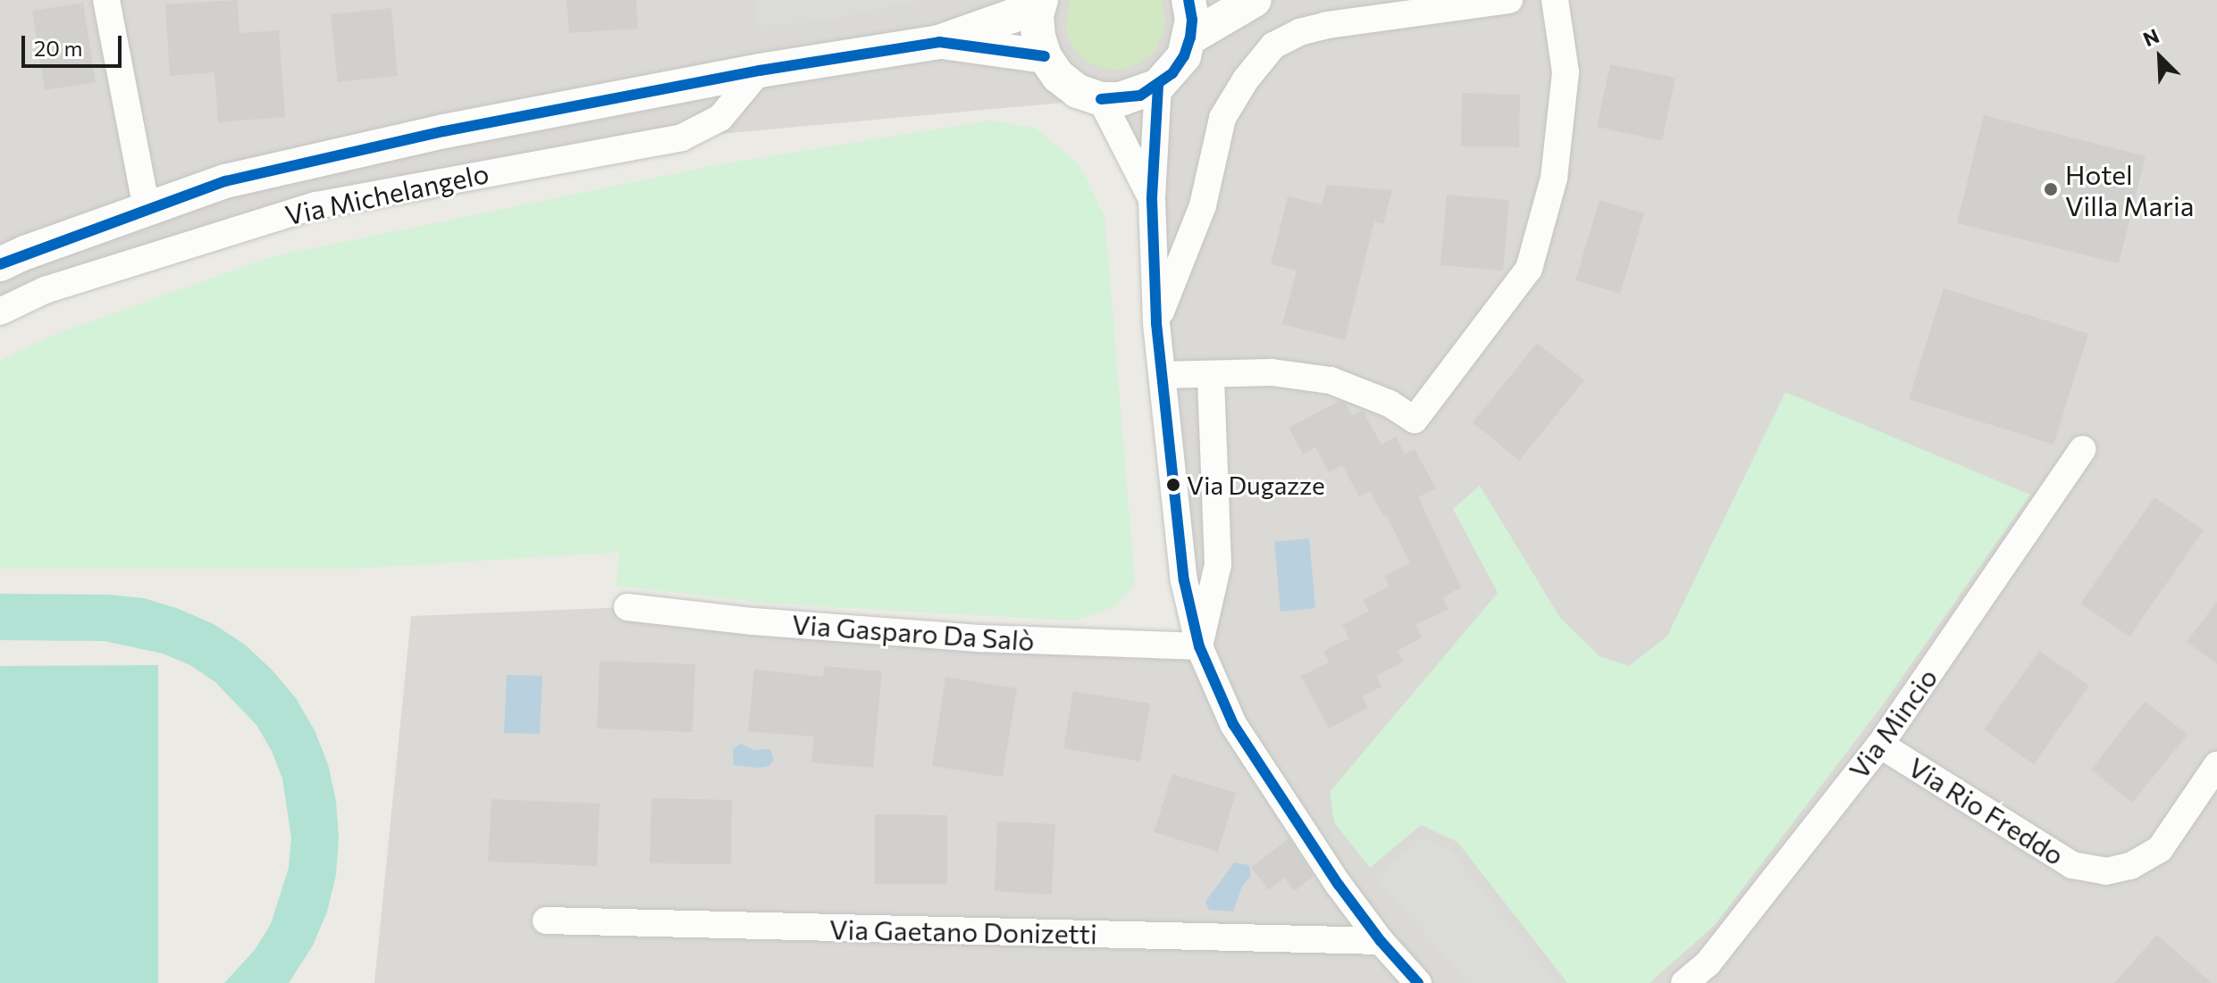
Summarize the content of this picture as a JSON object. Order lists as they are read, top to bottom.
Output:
{
  "streets": {
    "street": [
      "Via Michelangelo",
      "Via Gasparo Da Salò",
      "Via Mincio",
      "Via Rio Freddo",
      "Via Gaetano Donizetti"
    ]
  },
  "crossings": [
    ["Via Mincio", "Via Rio Freddo"]
  ],
  "places": ["Hotel Villa Maria", "Via Dugazze"],
  "scale_bar": "20 m",
  "north": "top left"
}
